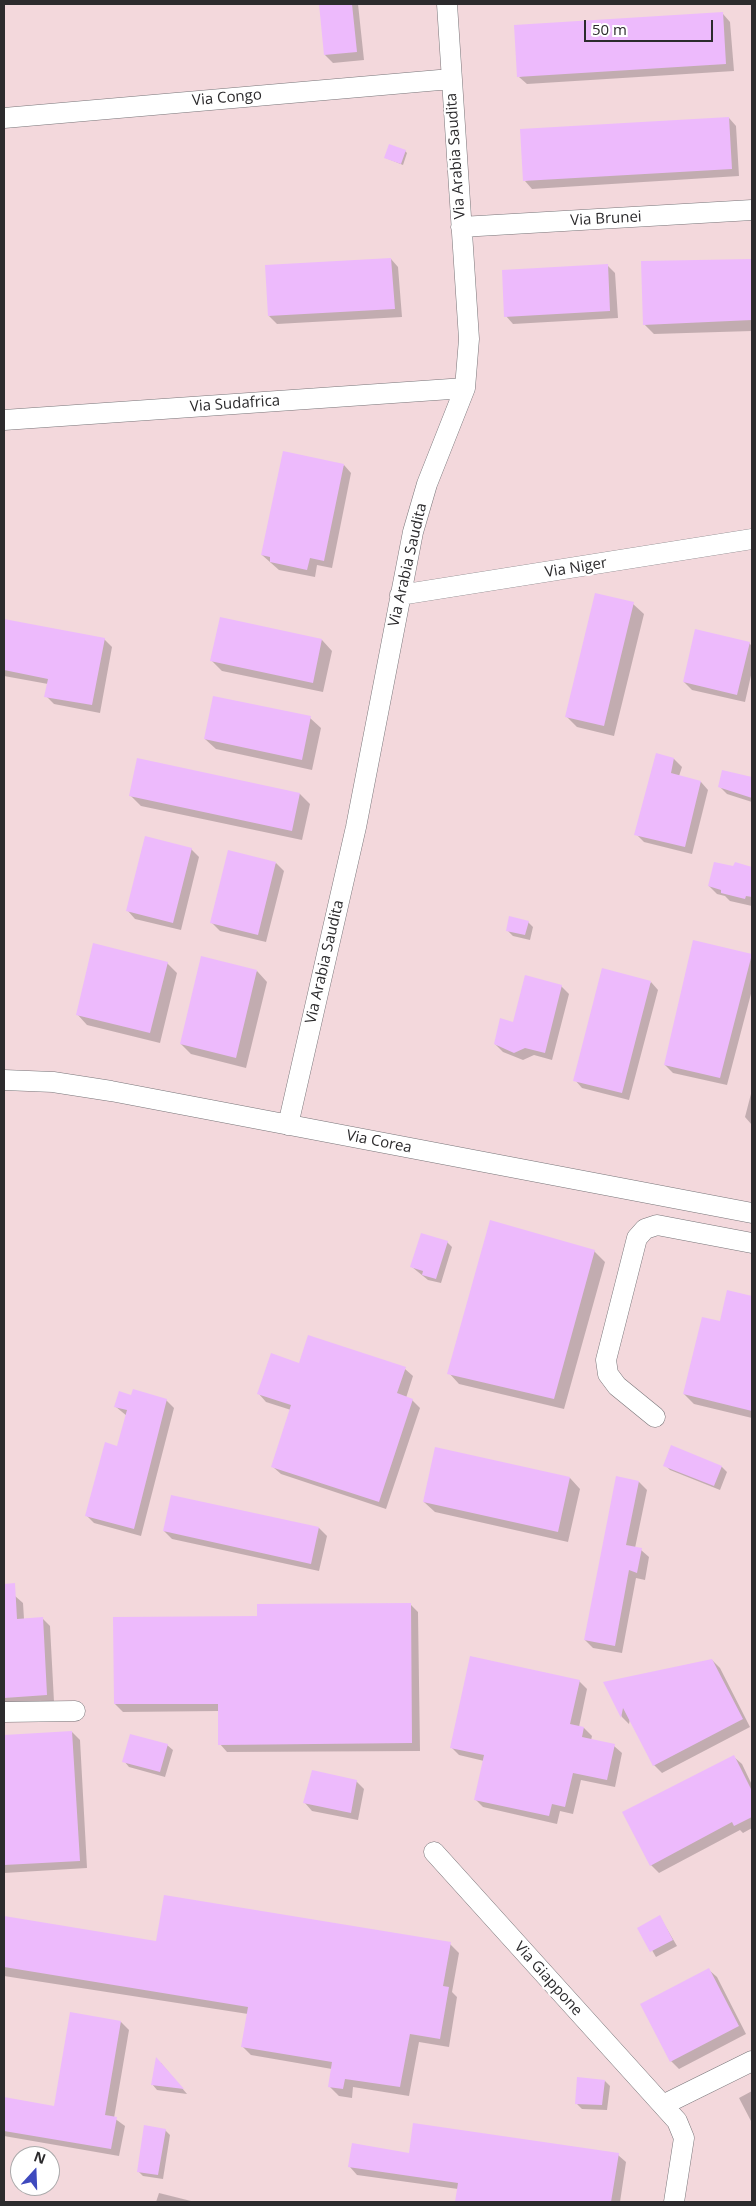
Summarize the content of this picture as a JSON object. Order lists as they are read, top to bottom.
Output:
{
  "streets": {
    "street": [
      "Via Congo",
      "Via Arabia Saudita",
      "Via Brunei",
      "Via Sudafrica",
      "Via Niger",
      "Via Corea",
      "Via Giappone"
    ]
  },
  "crossings": [
    ["Via Congo", "Via Arabia Saudita"],
    ["Via Arabia Saudita", "Via Brunei"],
    ["Via Arabia Saudita", "Via Sudafrica"],
    ["Via Arabia Saudita", "Via Niger"],
    ["Via Arabia Saudita", "Via Corea"]
  ],
  "scale_bar": "50 m",
  "north": "top"
}
